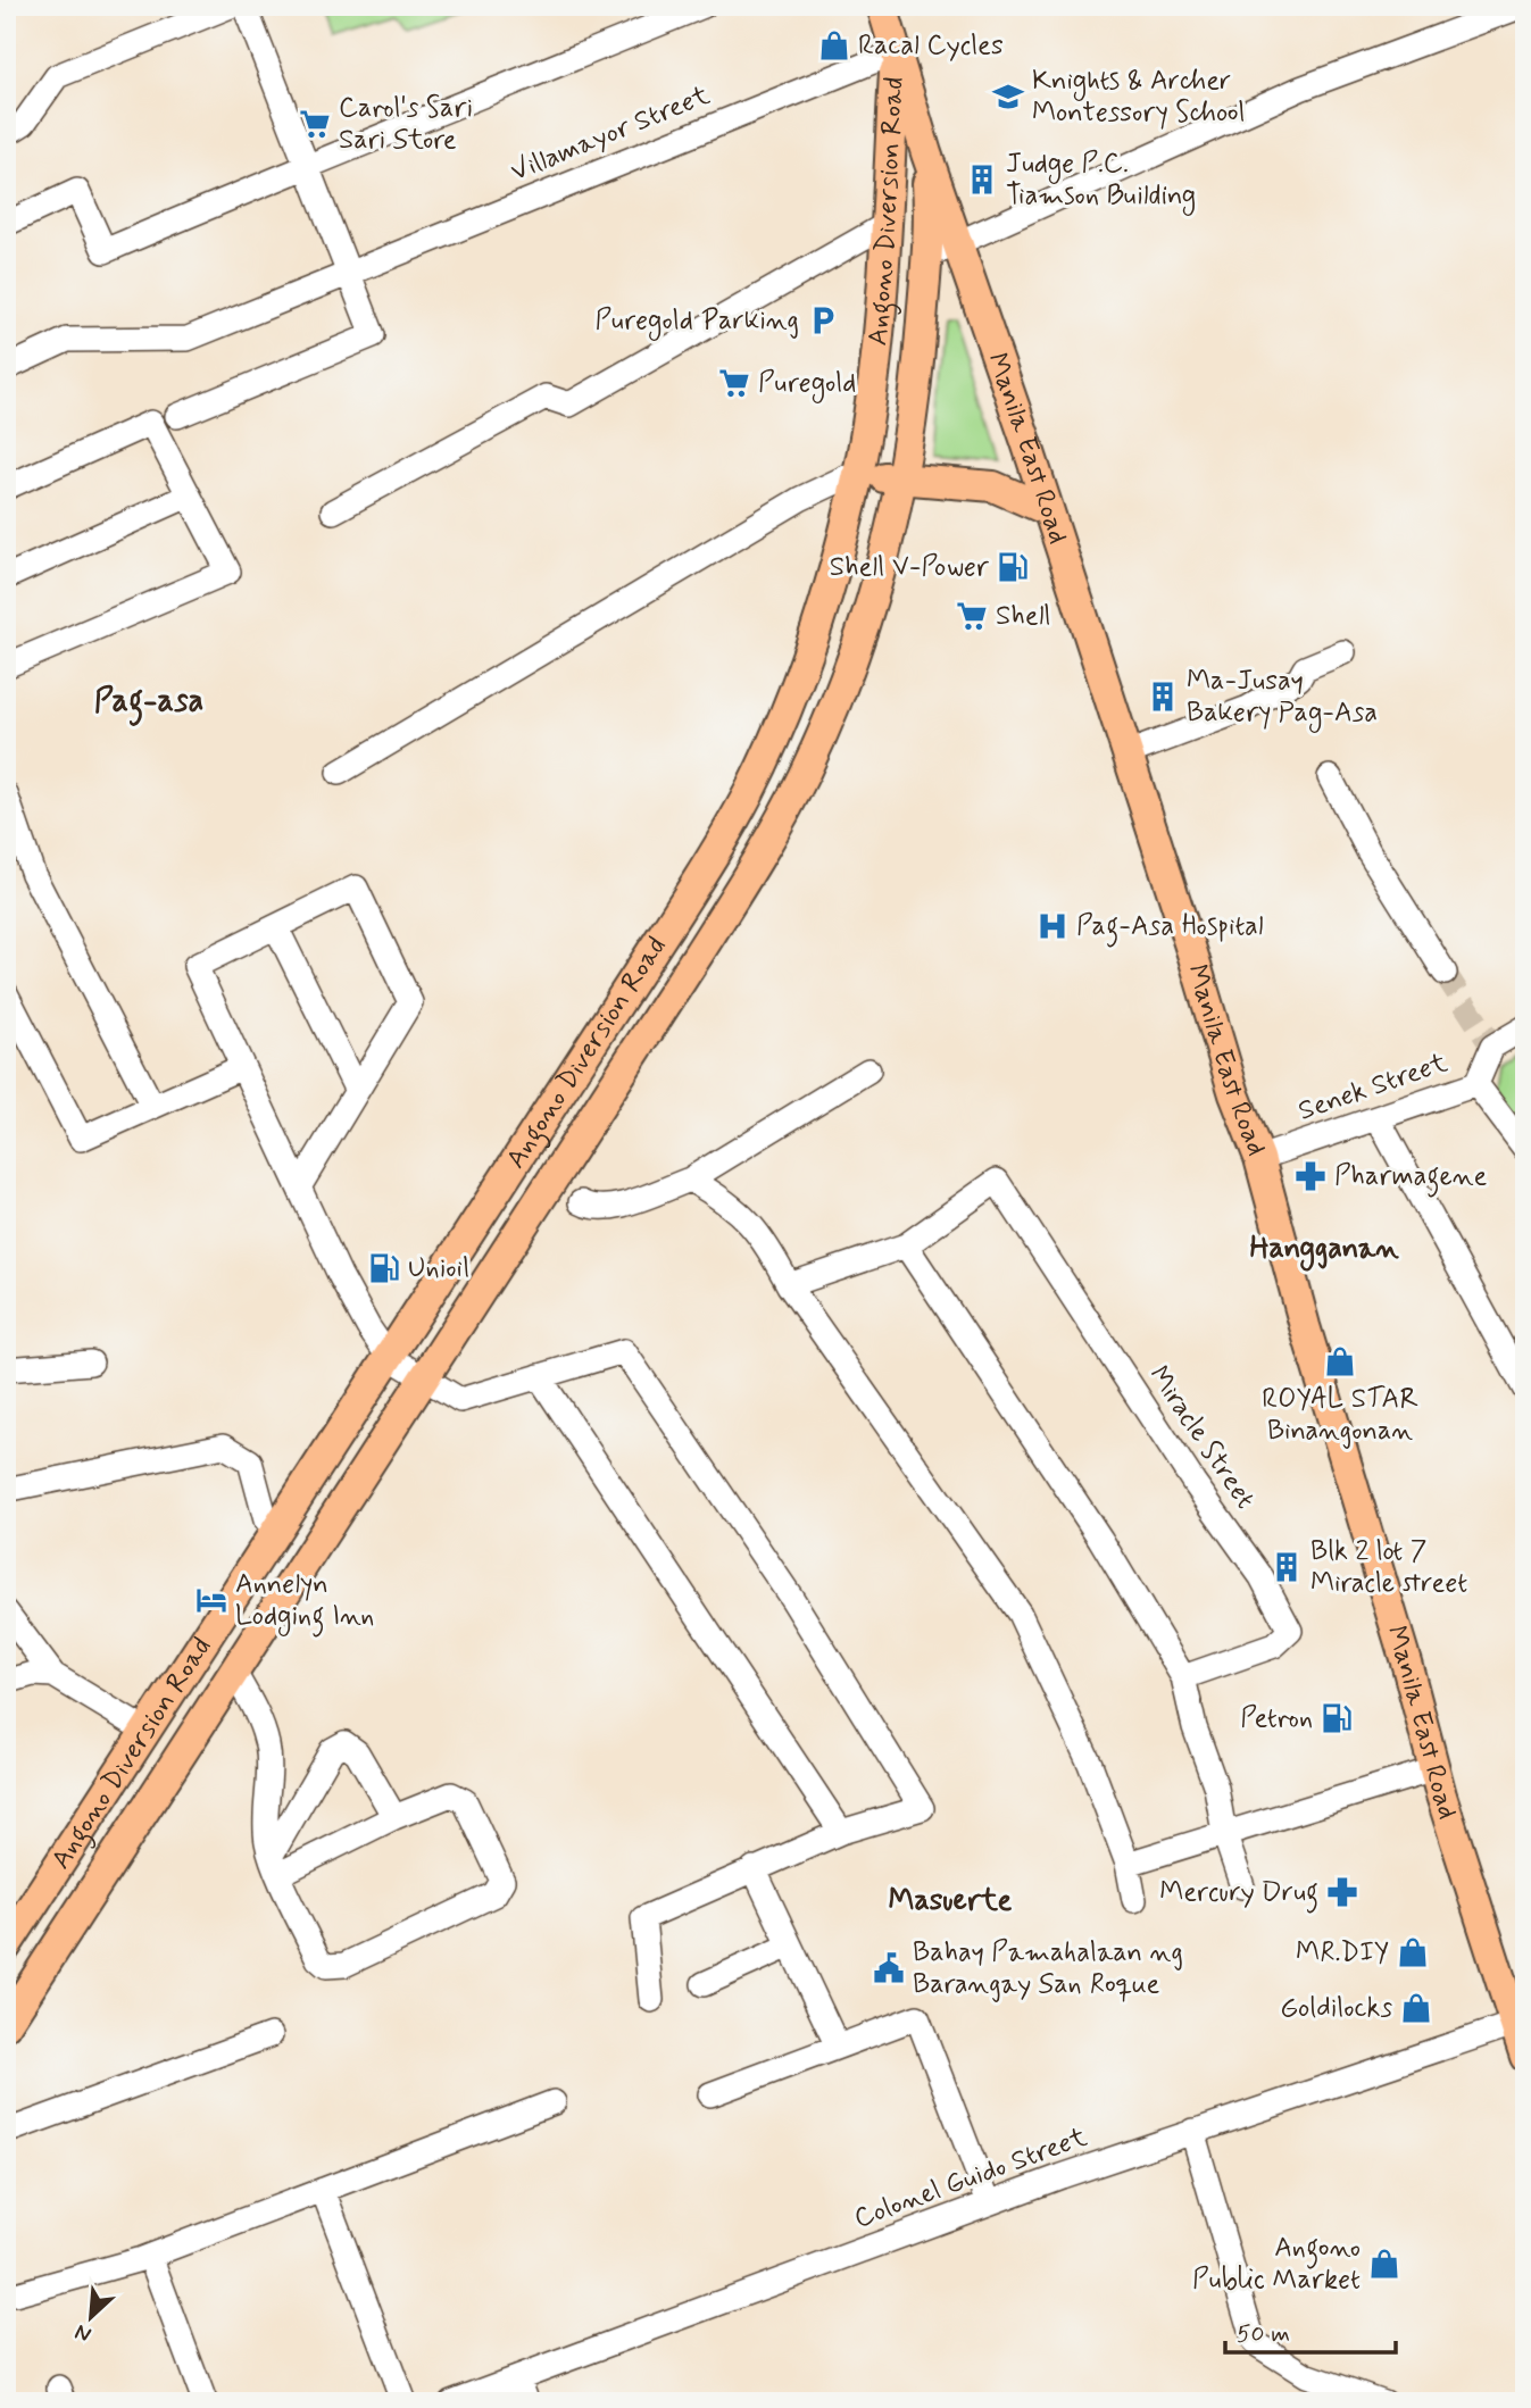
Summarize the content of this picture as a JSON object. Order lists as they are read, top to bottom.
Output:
{
  "streets": {
    "main road": ["Angono Diversion Road", "Manila East Road"],
    "street": [
      "Villamayor Street",
      "Senek Street",
      "Miracle Street",
      "Colonel Guido Street"
    ]
  },
  "crossings": [
    ["Villamayor Street", "Angono Diversion Road"],
    ["Villamayor Street", "Manila East Road"],
    ["Angono Diversion Road", "Manila East Road"],
    ["Manila East Road", "Senek Street"],
    ["Manila East Road", "Colonel Guido Street"]
  ],
  "districts": ["Pag-asa", "Hangganan", "Masuerte"],
  "places": {
    "shop": [
      "Racal Cycles",
      "ROYAL STAR Binangonan",
      "MR.DIY",
      "Goldilocks",
      "Angono Public Market"
    ],
    "school or university": ["Knights & Archer Montessory School"],
    "supermarket": ["Carol's Sari Sari Store", "Puregold", "Shell"],
    "building": ["Judge P.C. Tiamson Building", "Ma-Jusay Bakery Pag-Asa", "Blk 2 lot 7 Miracle street"],
    "parking": ["Puregold Parking"],
    "fuel station": ["Shell V-Power", "Unioil", "Petron"],
    "hospital": ["Pag-Asa Hospital"],
    "pharmacy": ["Pharmagene", "Mercury Drug"],
    "hotel": ["Annelyn Lodging Inn"],
    "public building": ["Bahay Pamahalaan ng Barangay San Roque"]
  },
  "scale_bar": "50 m",
  "north": "bottom left"
}
